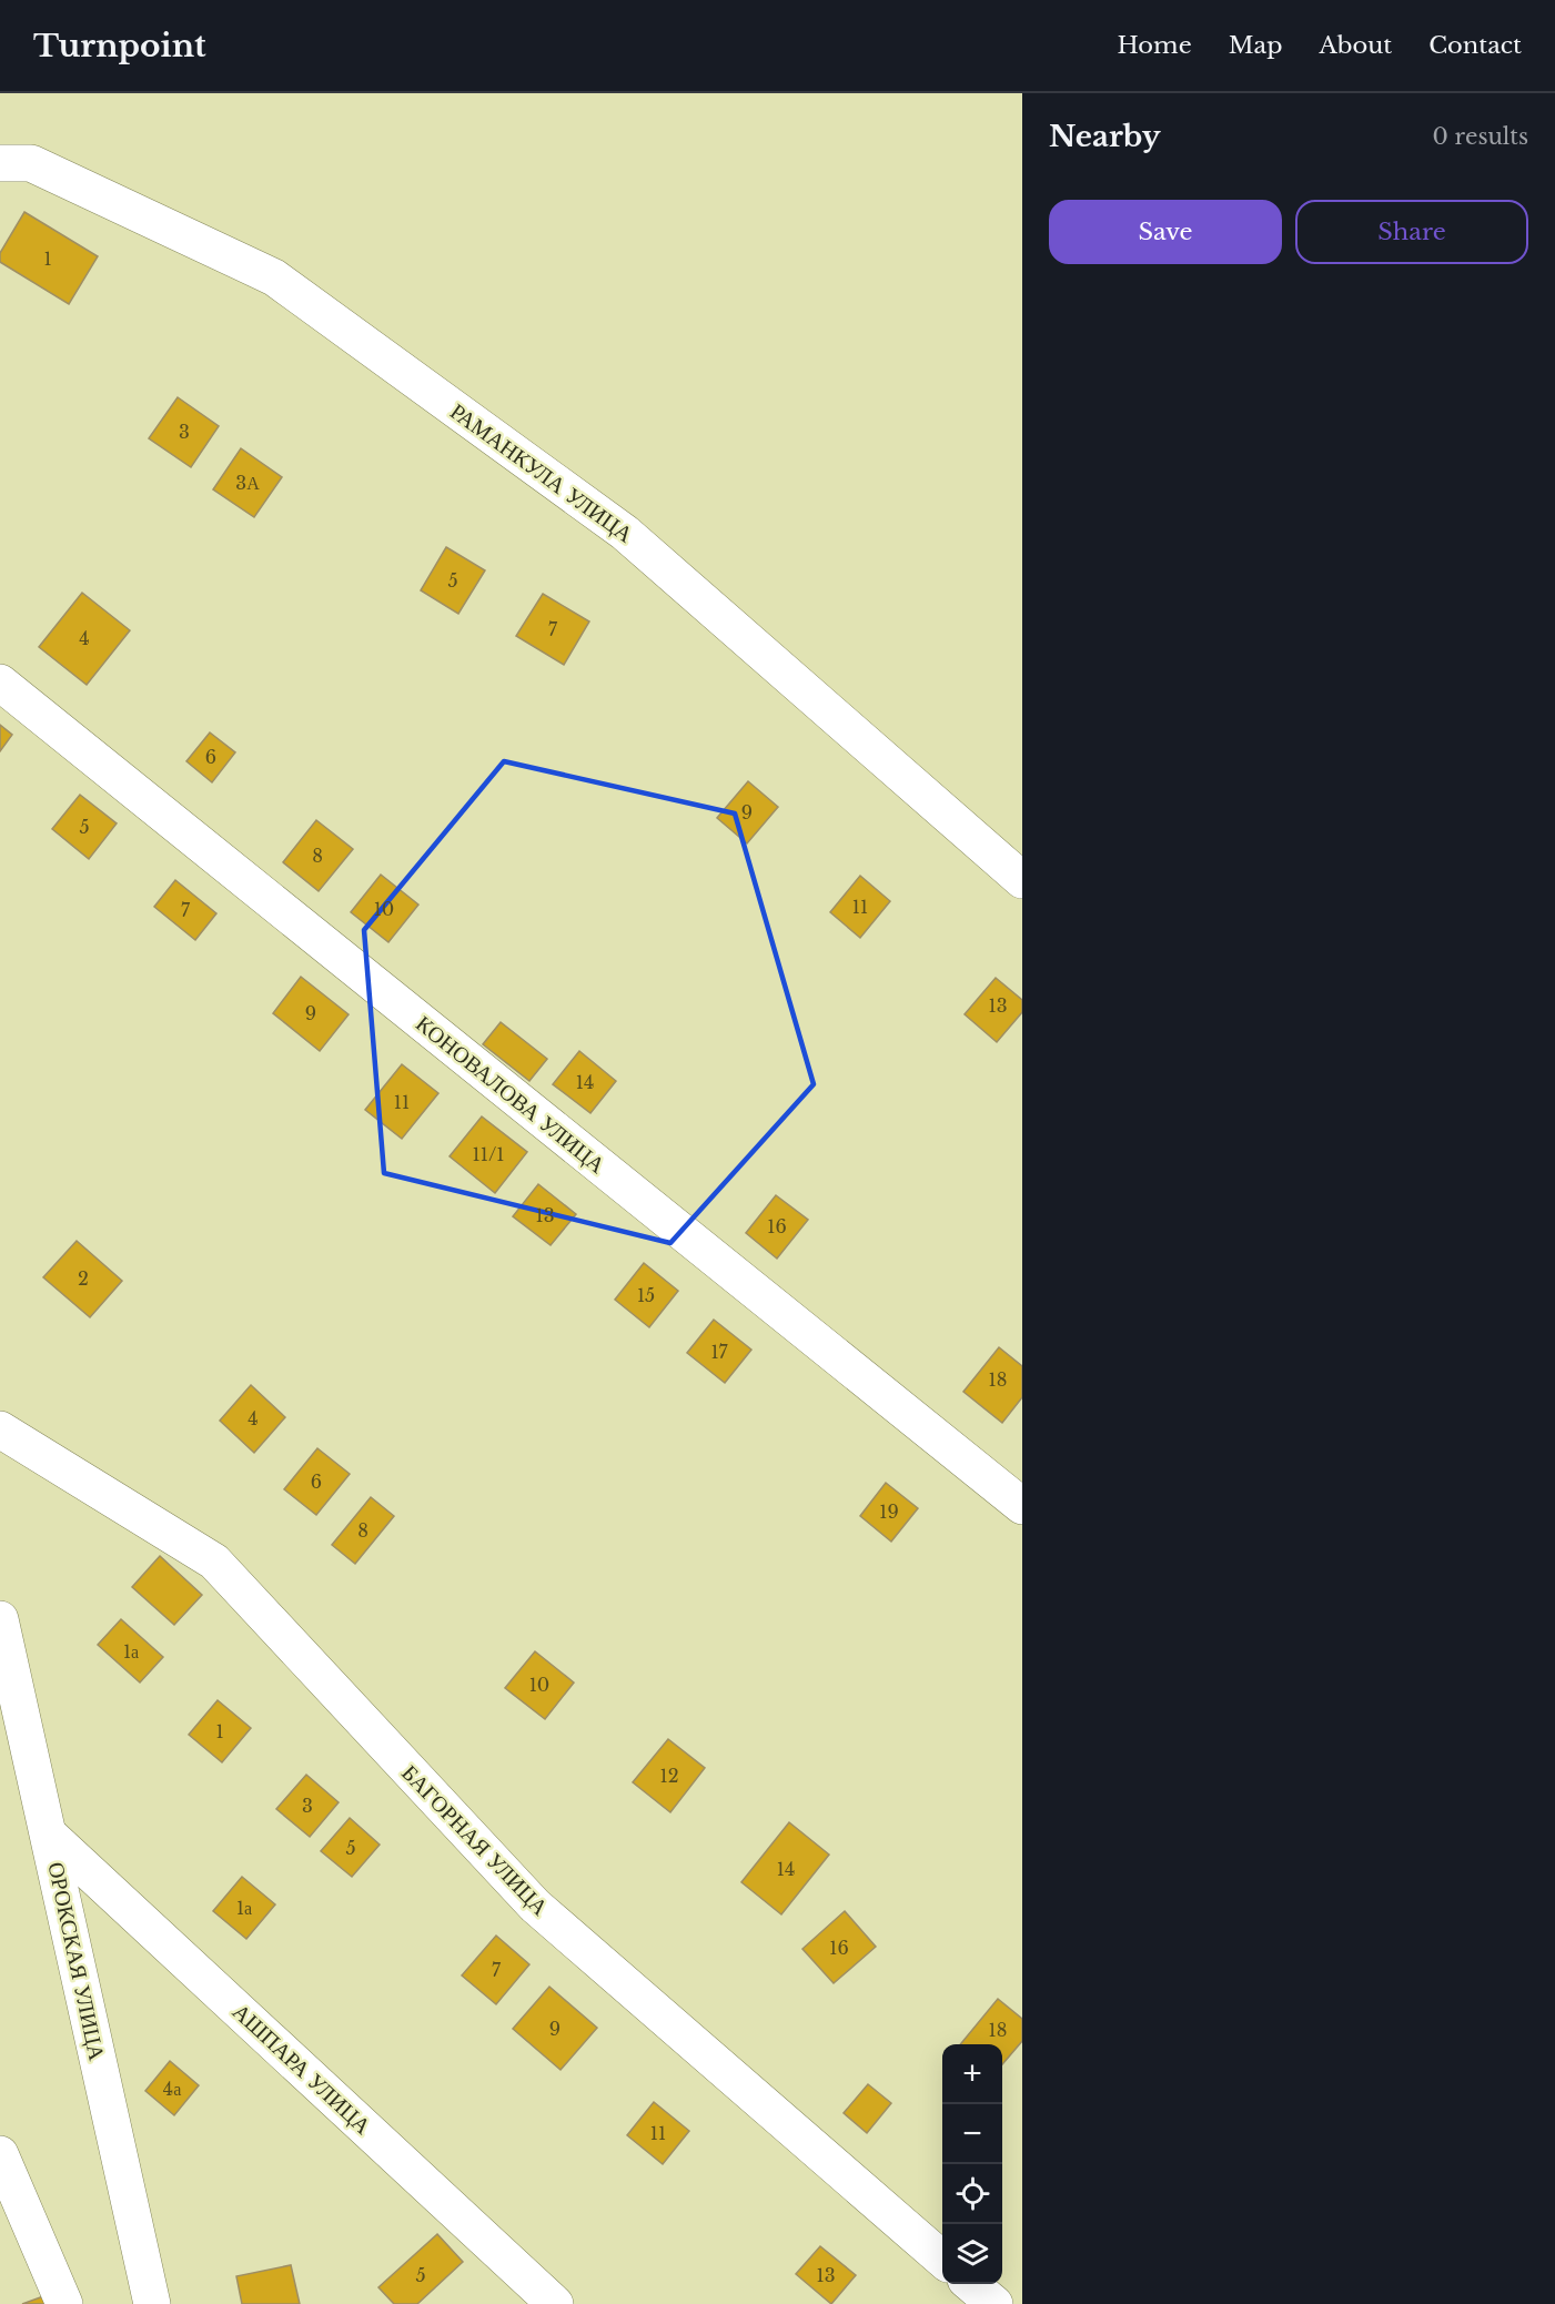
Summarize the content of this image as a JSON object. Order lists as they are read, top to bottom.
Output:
{
  "streets": {
    "street": [
      "РАМАНКУЛА УЛИЦА",
      "КОНОВАЛОВА УЛИЦА",
      "БАГОРНАЯ УЛИЦА",
      "ОРОКСКАЯ УЛИЦА",
      "АШПАРА УЛИЦА"
    ]
  },
  "crossings": [
    ["ОРОКСКАЯ УЛИЦА", "АШПАРА УЛИЦА"]
  ],
  "house_numbers": [
    "1",
    "3",
    "3А",
    "5",
    "7",
    "4",
    "6",
    "9",
    "5",
    "8",
    "11",
    "10",
    "7",
    "13",
    "9",
    "14",
    "11",
    "11/1",
    "13",
    "16",
    "2",
    "15",
    "17",
    "18",
    "4",
    "6",
    "19",
    "8",
    "1а",
    "10",
    "1",
    "12",
    "3",
    "5",
    "14",
    "1а",
    "16",
    "7",
    "9",
    "18",
    "4а",
    "11",
    "5",
    "13"
  ],
  "page": {
    "header": "Turnpoint",
    "nav": [
      "Home",
      "Map",
      "About",
      "Contact"
    ],
    "heading": ["Nearby", "0 results"],
    "buttons": ["Save", "Share"],
    "map_buttons": ["+", "−"]
  }
}
